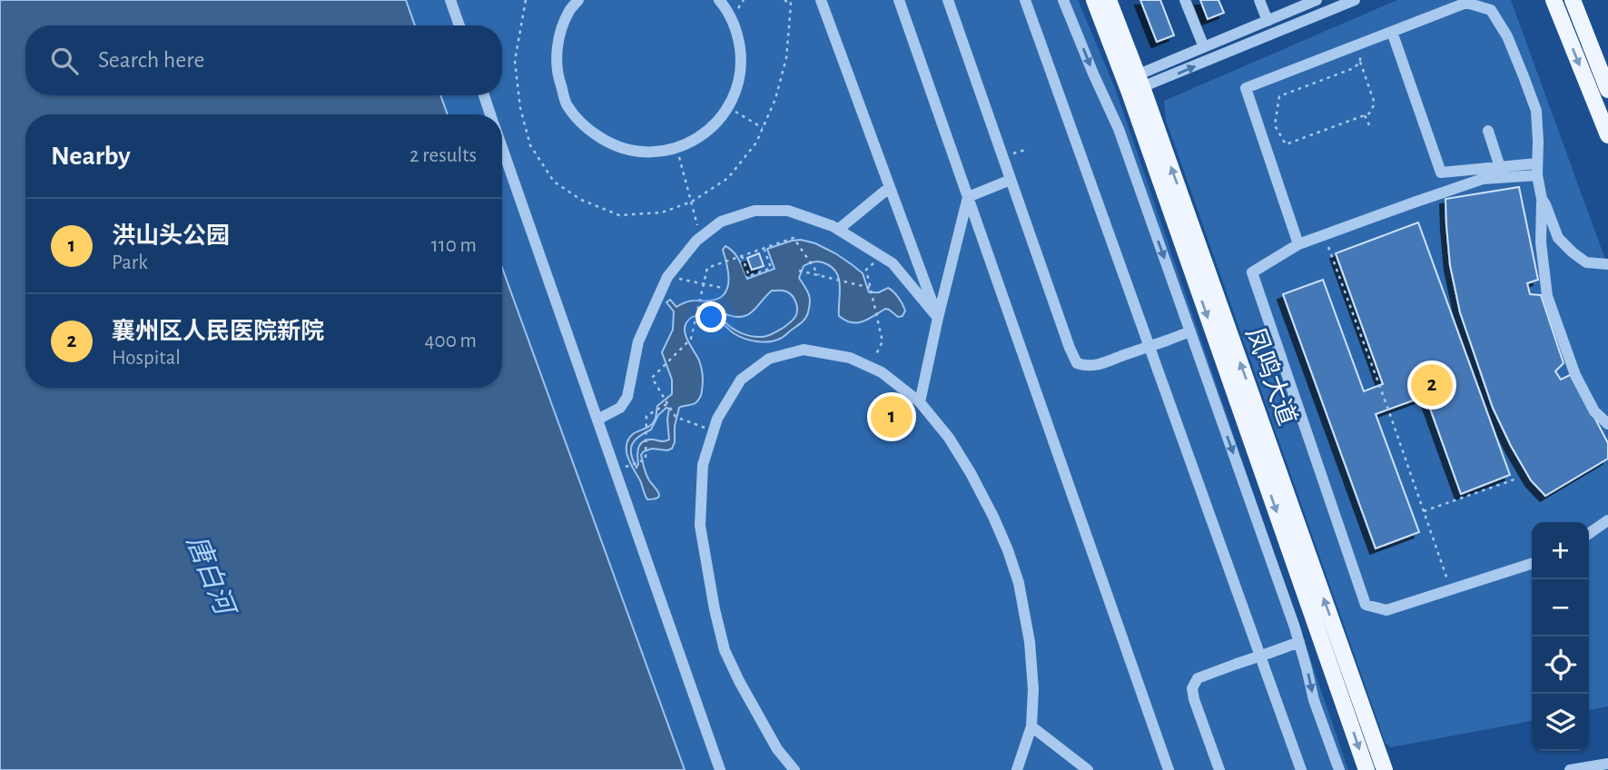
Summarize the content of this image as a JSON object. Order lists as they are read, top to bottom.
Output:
{
  "streets": {
    "main road": ["凤鸣大道"]
  },
  "water": ["唐白河"],
  "page": {
    "search": "Search here",
    "heading": ["Nearby", "2 results"],
    "list": [
      {
        "mark": "1",
        "name": "洪山头公园",
        "note": "Park",
        "value": "110 m"
      },
      {
        "mark": "2",
        "name": "襄州区人民医院新院",
        "note": "Hospital",
        "value": "400 m"
      }
    ],
    "pins": ["2", "1"],
    "map_buttons": ["+", "−"]
  }
}
